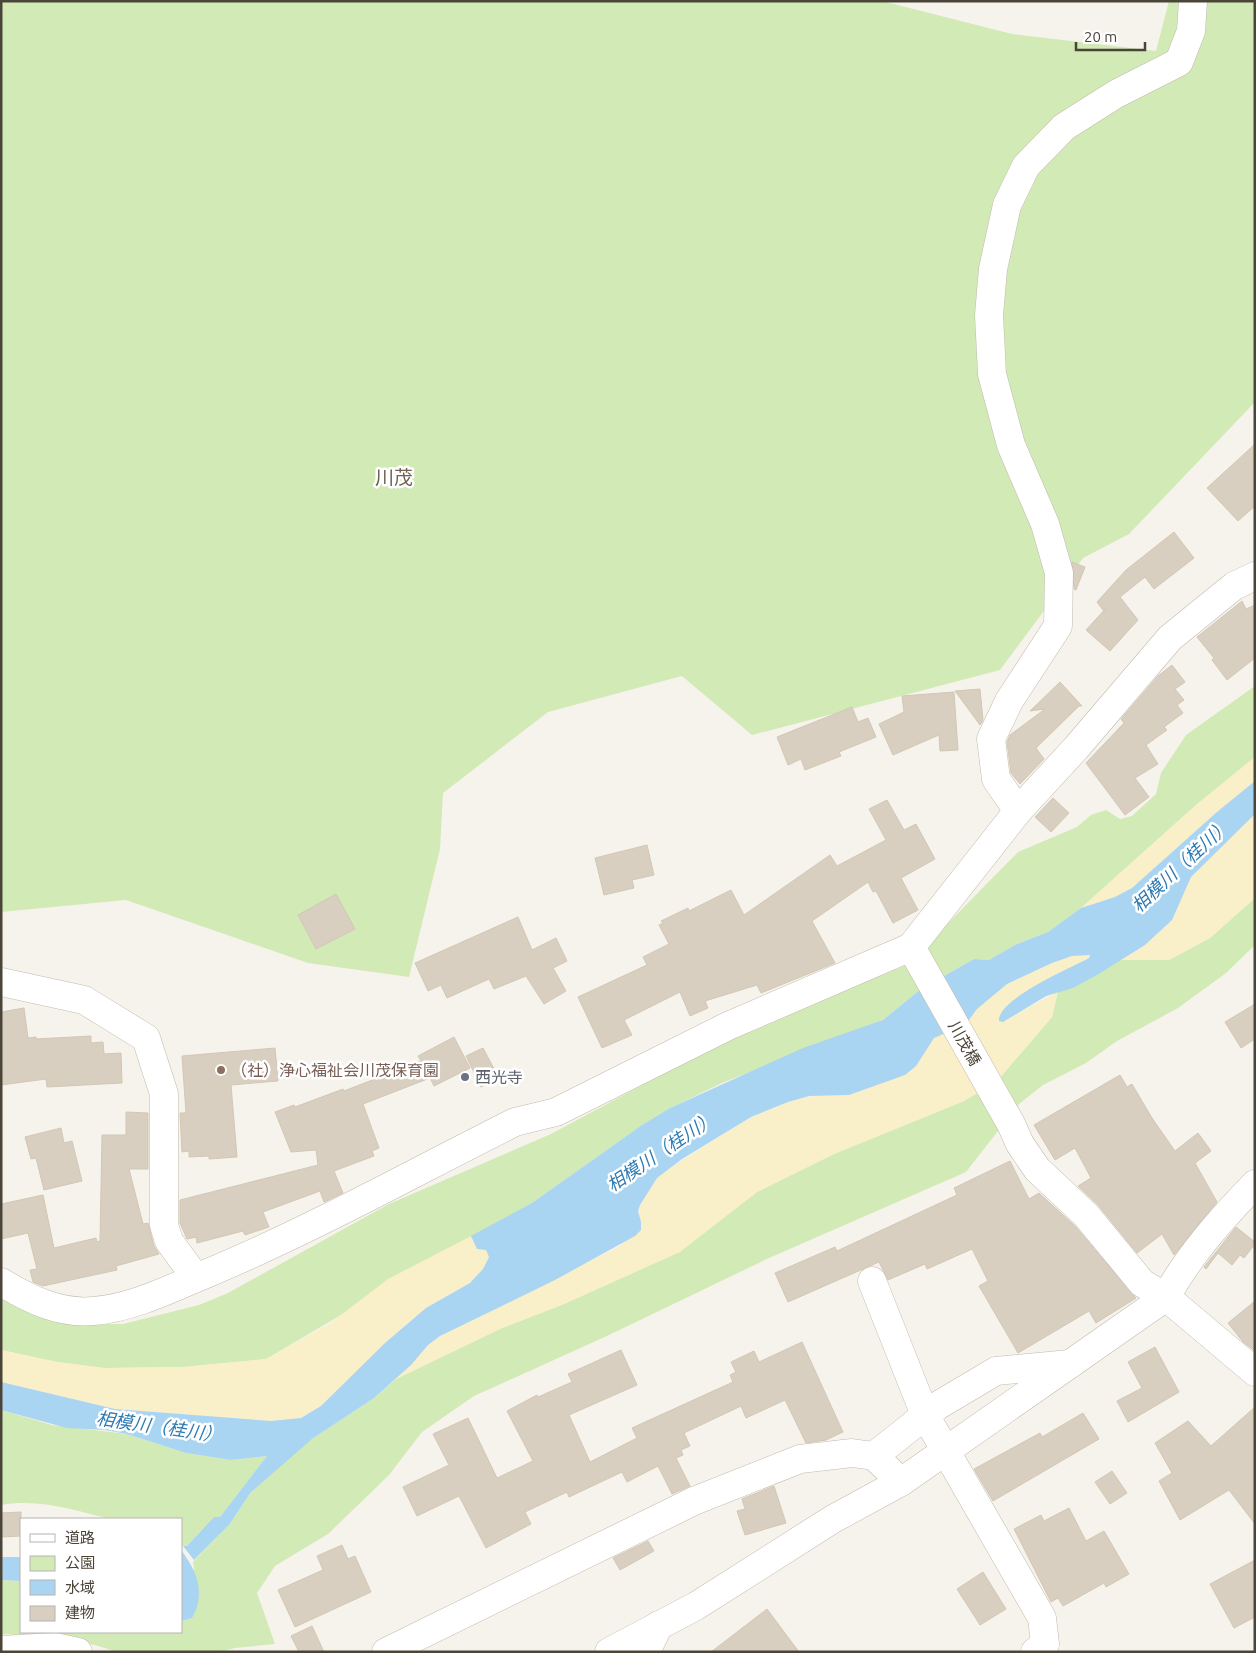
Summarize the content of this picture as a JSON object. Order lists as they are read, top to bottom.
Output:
{
  "streets": {
    "street": ["川茂橋"]
  },
  "districts": ["川茂"],
  "water": ["相模川（桂川）"],
  "places": ["（社）浄心福祉会川茂保育園", "西光寺"],
  "legend": [
    "道路",
    "公園",
    "水域",
    "建物"
  ],
  "scale_bar": "20 m"
}
